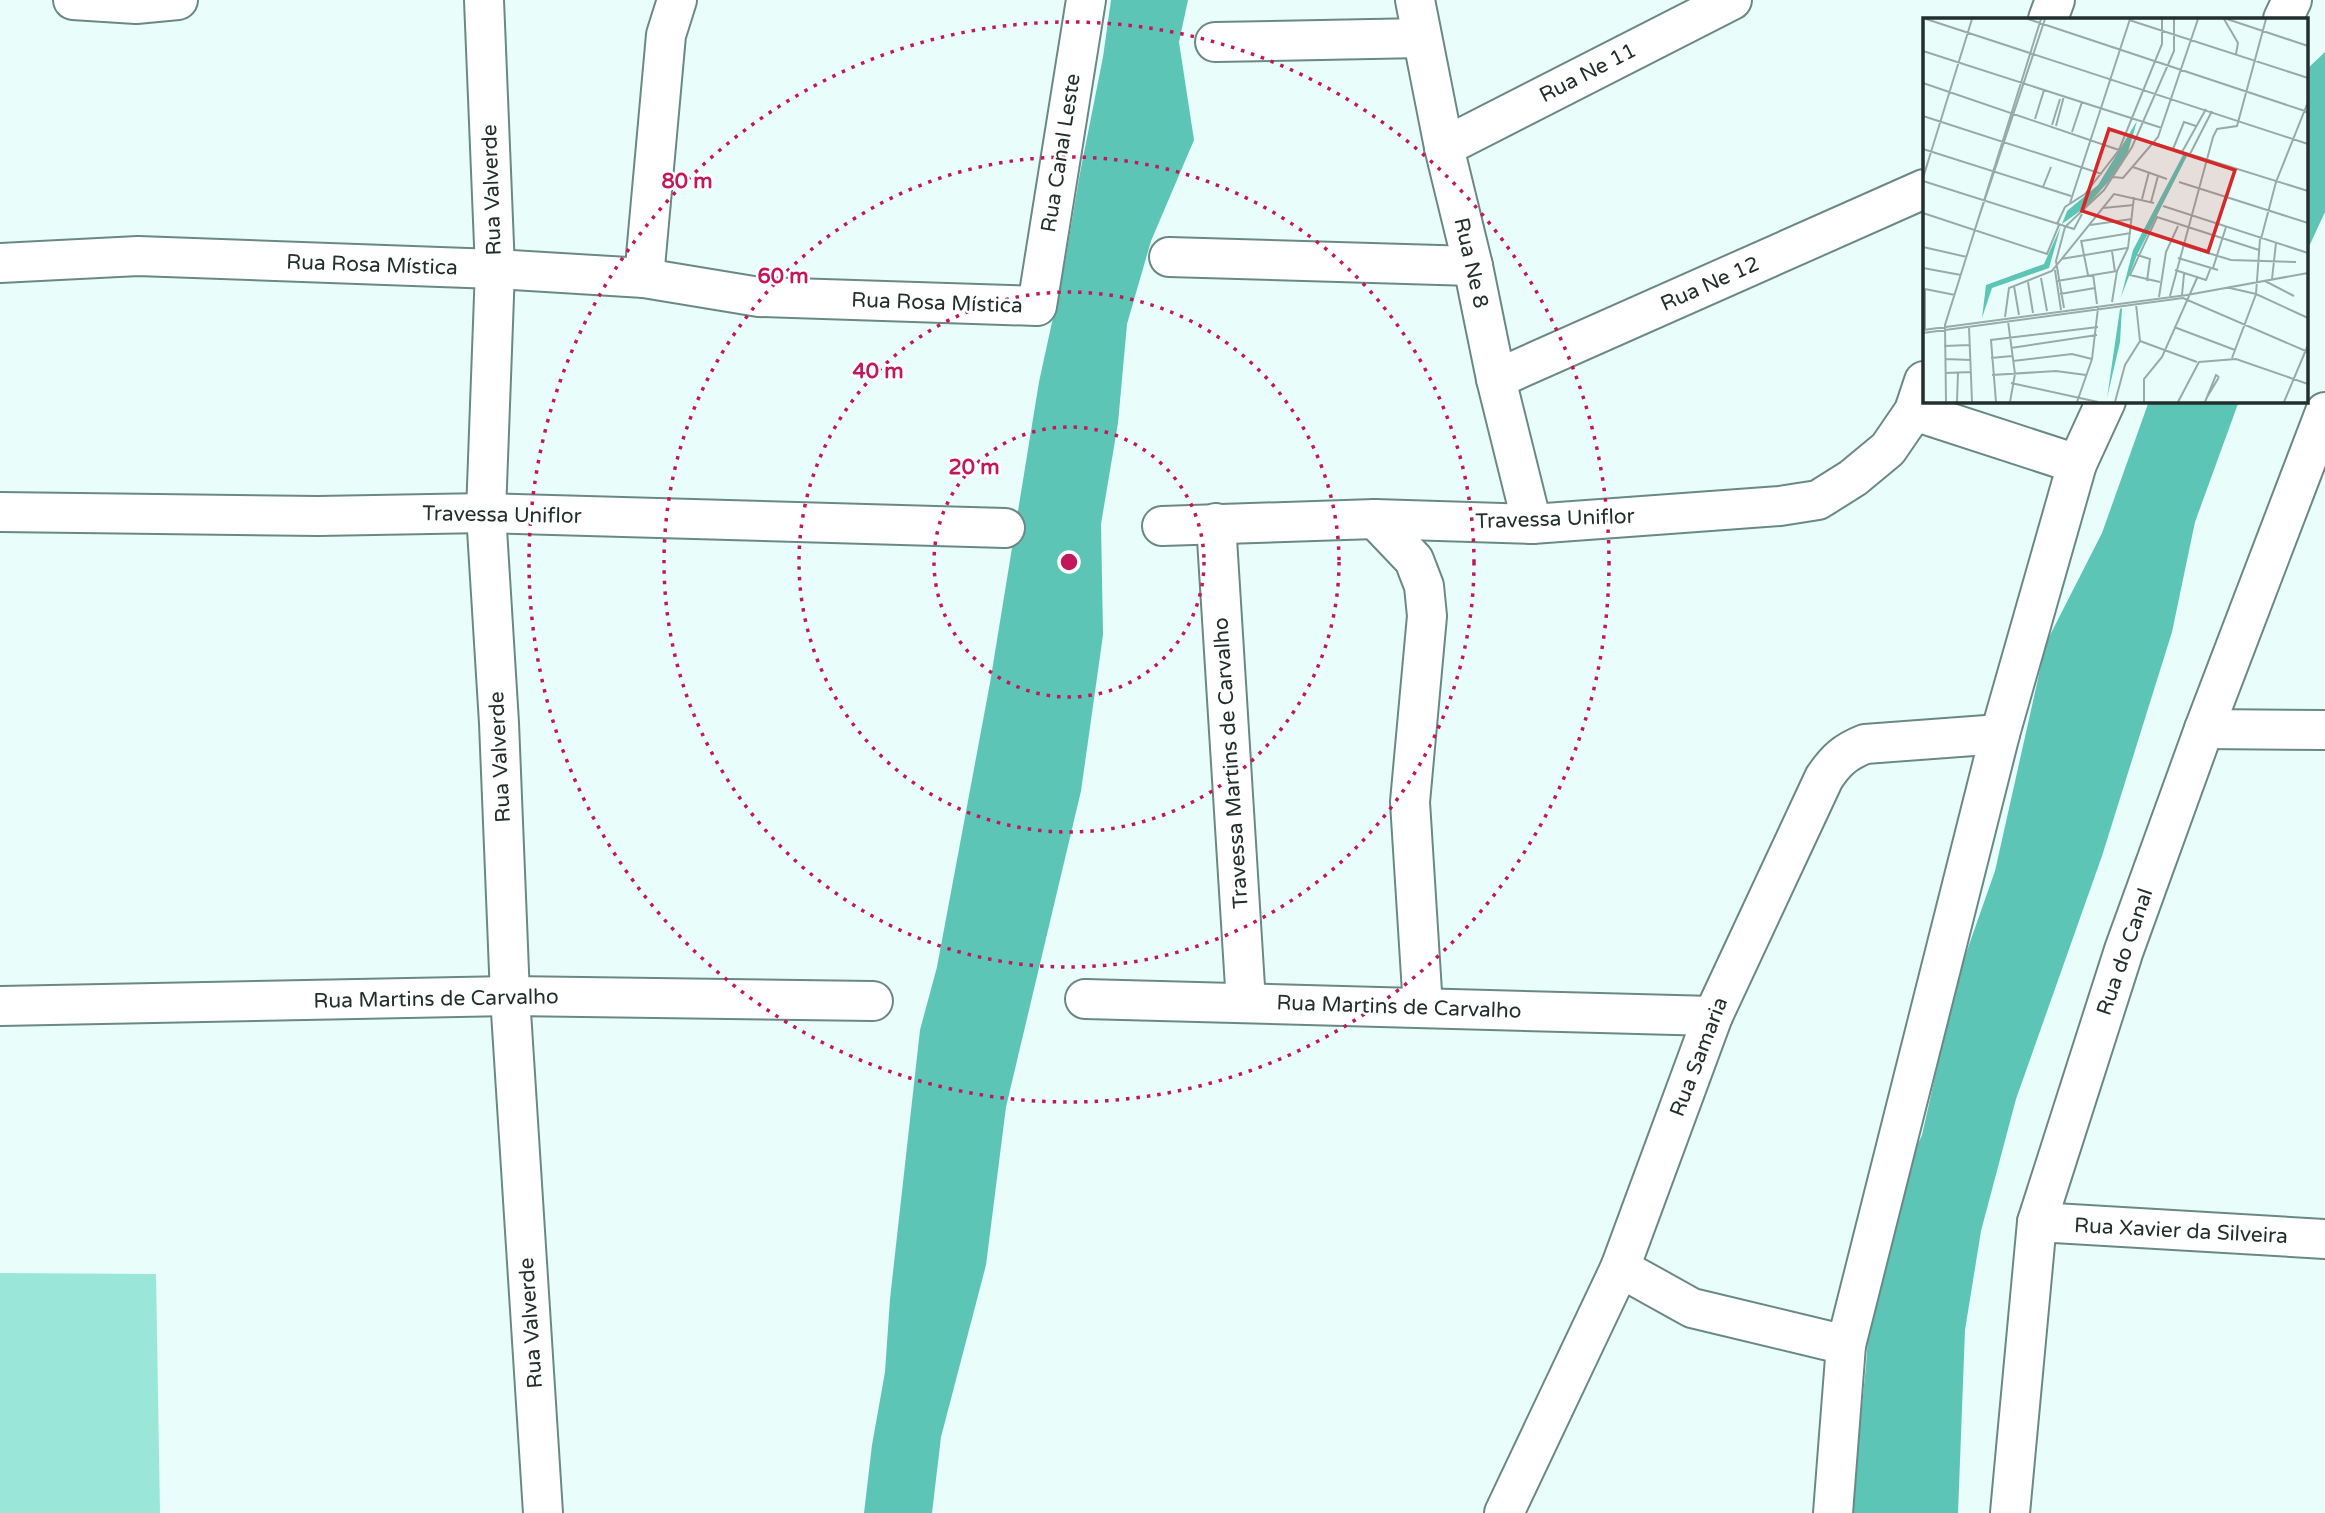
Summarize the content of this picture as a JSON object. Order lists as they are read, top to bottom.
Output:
{
  "streets": {
    "street": [
      "Rua Ne 11",
      "Rua Canal Leste",
      "Rua Valverde",
      "Rua Ne 8",
      "Rua Rosa Mística",
      "Rua Ne 12",
      "Travessa Uniflor",
      "Travessa Martins de Carvalho",
      "Rua do Canal",
      "Rua Martins de Carvalho",
      "Rua Samaria",
      "Rua Xavier da Silveira"
    ]
  },
  "crossings": [
    ["Rua Ne 11", "Rua Ne 8"],
    ["Rua Canal Leste", "Rua Rosa Mística"],
    ["Rua Valverde", "Rua Rosa Mística"],
    ["Rua Valverde", "Travessa Uniflor"],
    ["Rua Valverde", "Rua Martins de Carvalho"],
    ["Rua Ne 8", "Rua Ne 12"],
    ["Rua Ne 8", "Travessa Uniflor"],
    ["Travessa Uniflor", "Travessa Martins de Carvalho"],
    ["Travessa Martins de Carvalho", "Rua Martins de Carvalho"],
    ["Rua do Canal", "Rua Xavier da Silveira"],
    ["Rua Martins de Carvalho", "Rua Samaria"]
  ],
  "rings": [
    "80 m",
    "60 m",
    "40 m",
    "20 m"
  ]
}
